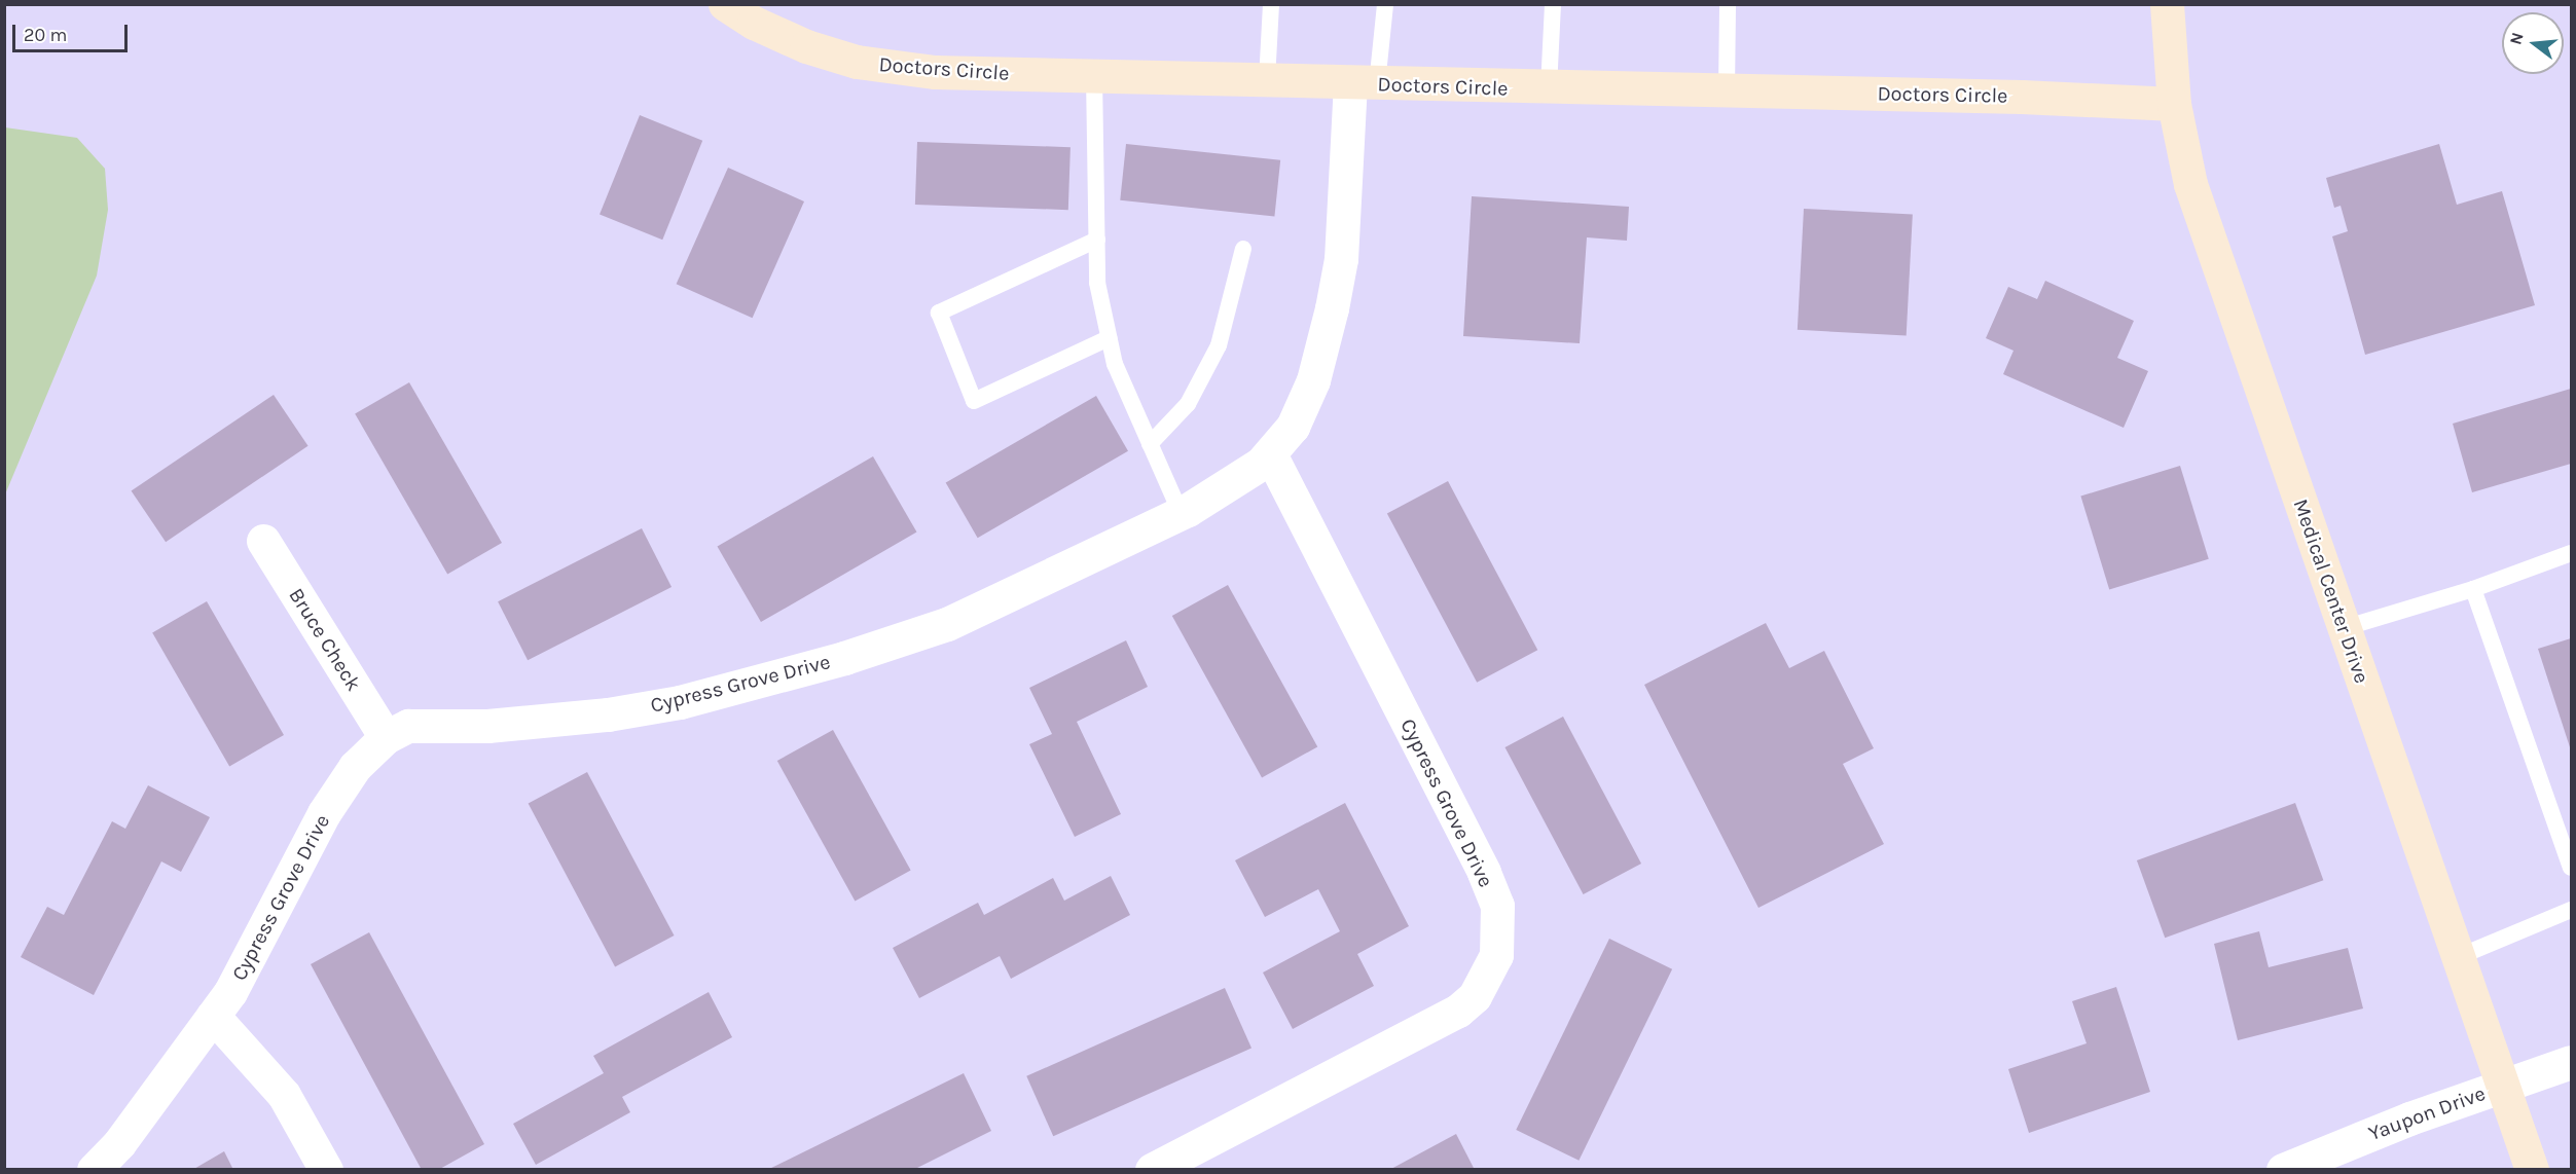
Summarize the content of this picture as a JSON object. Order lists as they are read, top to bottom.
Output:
{
  "streets": {
    "street": [
      "Doctors Circle",
      "Medical Center Drive",
      "Bruce Check",
      "Cypress Grove Drive",
      "Yaupon Drive"
    ]
  },
  "crossings": [
    ["Doctors Circle", "Medical Center Drive"],
    ["Doctors Circle", "Cypress Grove Drive"],
    ["Medical Center Drive", "Yaupon Drive"],
    ["Bruce Check", "Cypress Grove Drive"]
  ],
  "scale_bar": "20 m",
  "north": "left"
}
